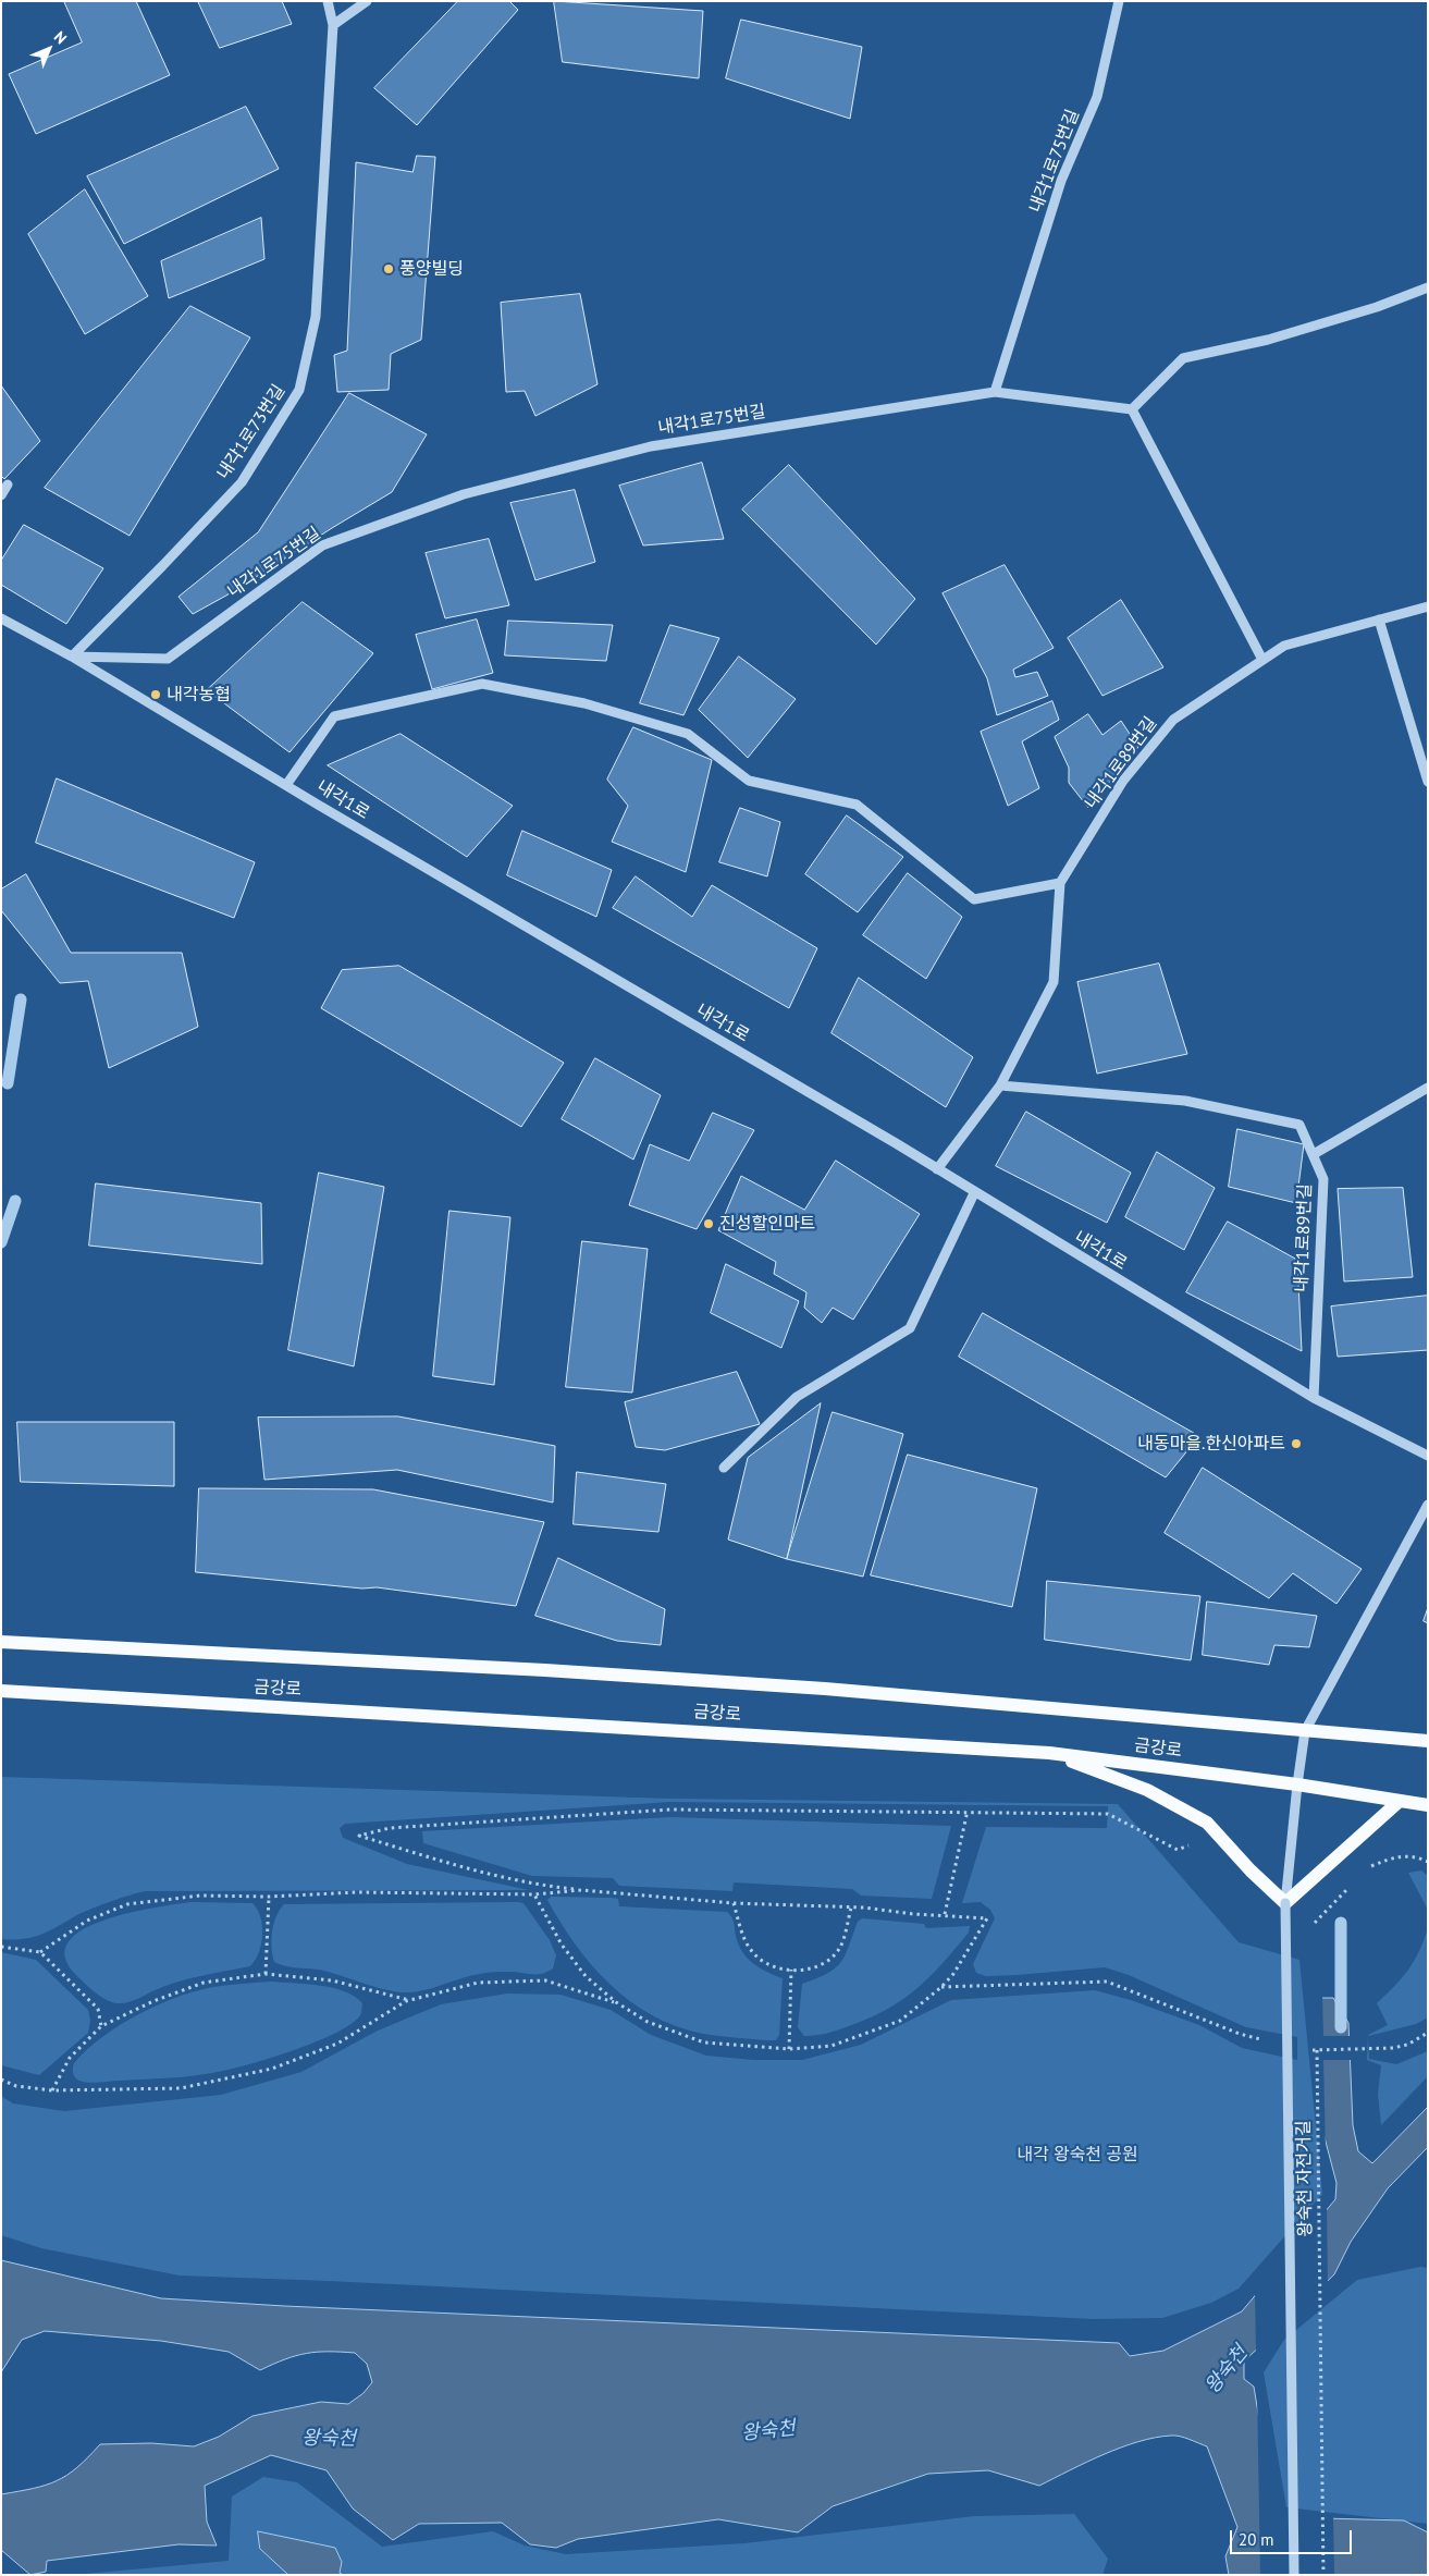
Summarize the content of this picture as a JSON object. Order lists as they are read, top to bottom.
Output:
{
  "streets": {
    "main road": ["금강로"],
    "street": [
      "내각1로75번길",
      "내각1로73번길",
      "내각1로89번길",
      "내각1로"
    ],
    "path": ["왕숙천 자전거길"]
  },
  "crossings": [
    ["내각1로75번길", "내각1로73번길"],
    ["내각1로75번길", "내각1로"],
    ["내각1로73번길", "내각1로"],
    ["내각1로89번길", "내각1로"]
  ],
  "water": ["왕숙천"],
  "parks": ["내각 왕숙천 공원"],
  "places": [
    "풍양빌딩",
    "내각농협",
    "진성할인마트",
    "내동마을.한신아파트"
  ],
  "scale_bar": "20 m",
  "north": "top right"
}
